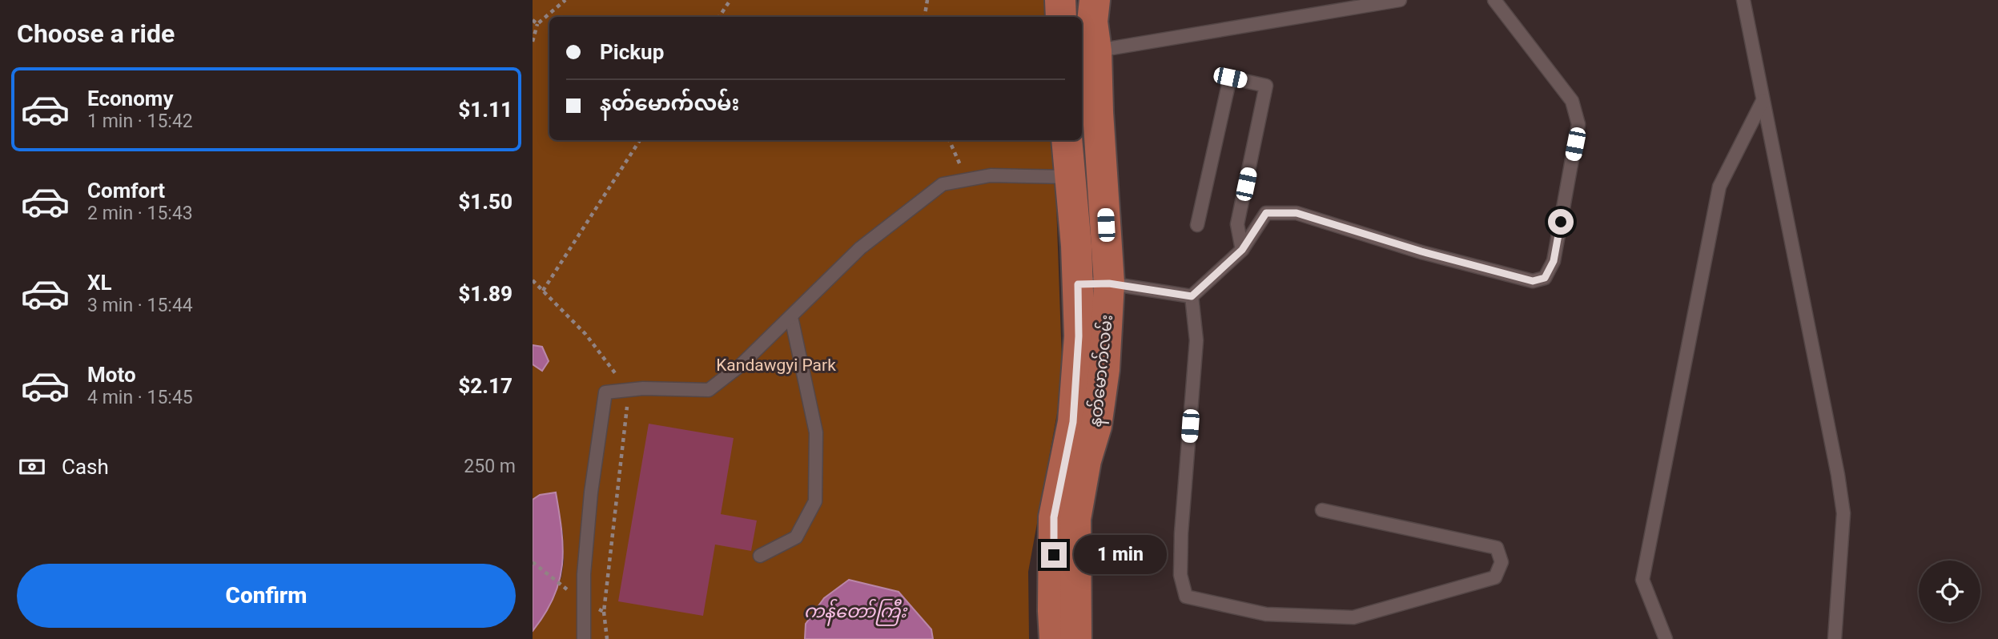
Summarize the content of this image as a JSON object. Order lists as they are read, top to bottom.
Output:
{
  "streets": {
    "main road": ["နတ်မောက်လမ်း"]
  },
  "water": ["ကန်တော်ကြီး"],
  "parks": ["Kandawgyi Park"],
  "page": {
    "heading": "Choose a ride",
    "banner": ["Pickup", "နတ်မောက်လမ်း"],
    "list": [
      {
        "name": "Economy",
        "note": "1 min · 15:42",
        "value": "$1.11"
      },
      {
        "name": "Comfort",
        "note": "2 min · 15:43",
        "value": "$1.50"
      },
      {
        "name": "XL",
        "note": "3 min · 15:44",
        "value": "$1.89"
      },
      {
        "name": "Moto",
        "note": "4 min · 15:45",
        "value": "$2.17"
      }
    ],
    "pay": ["Cash", "250 m"],
    "bubble": "1 min",
    "buttons": "Confirm"
  }
}
